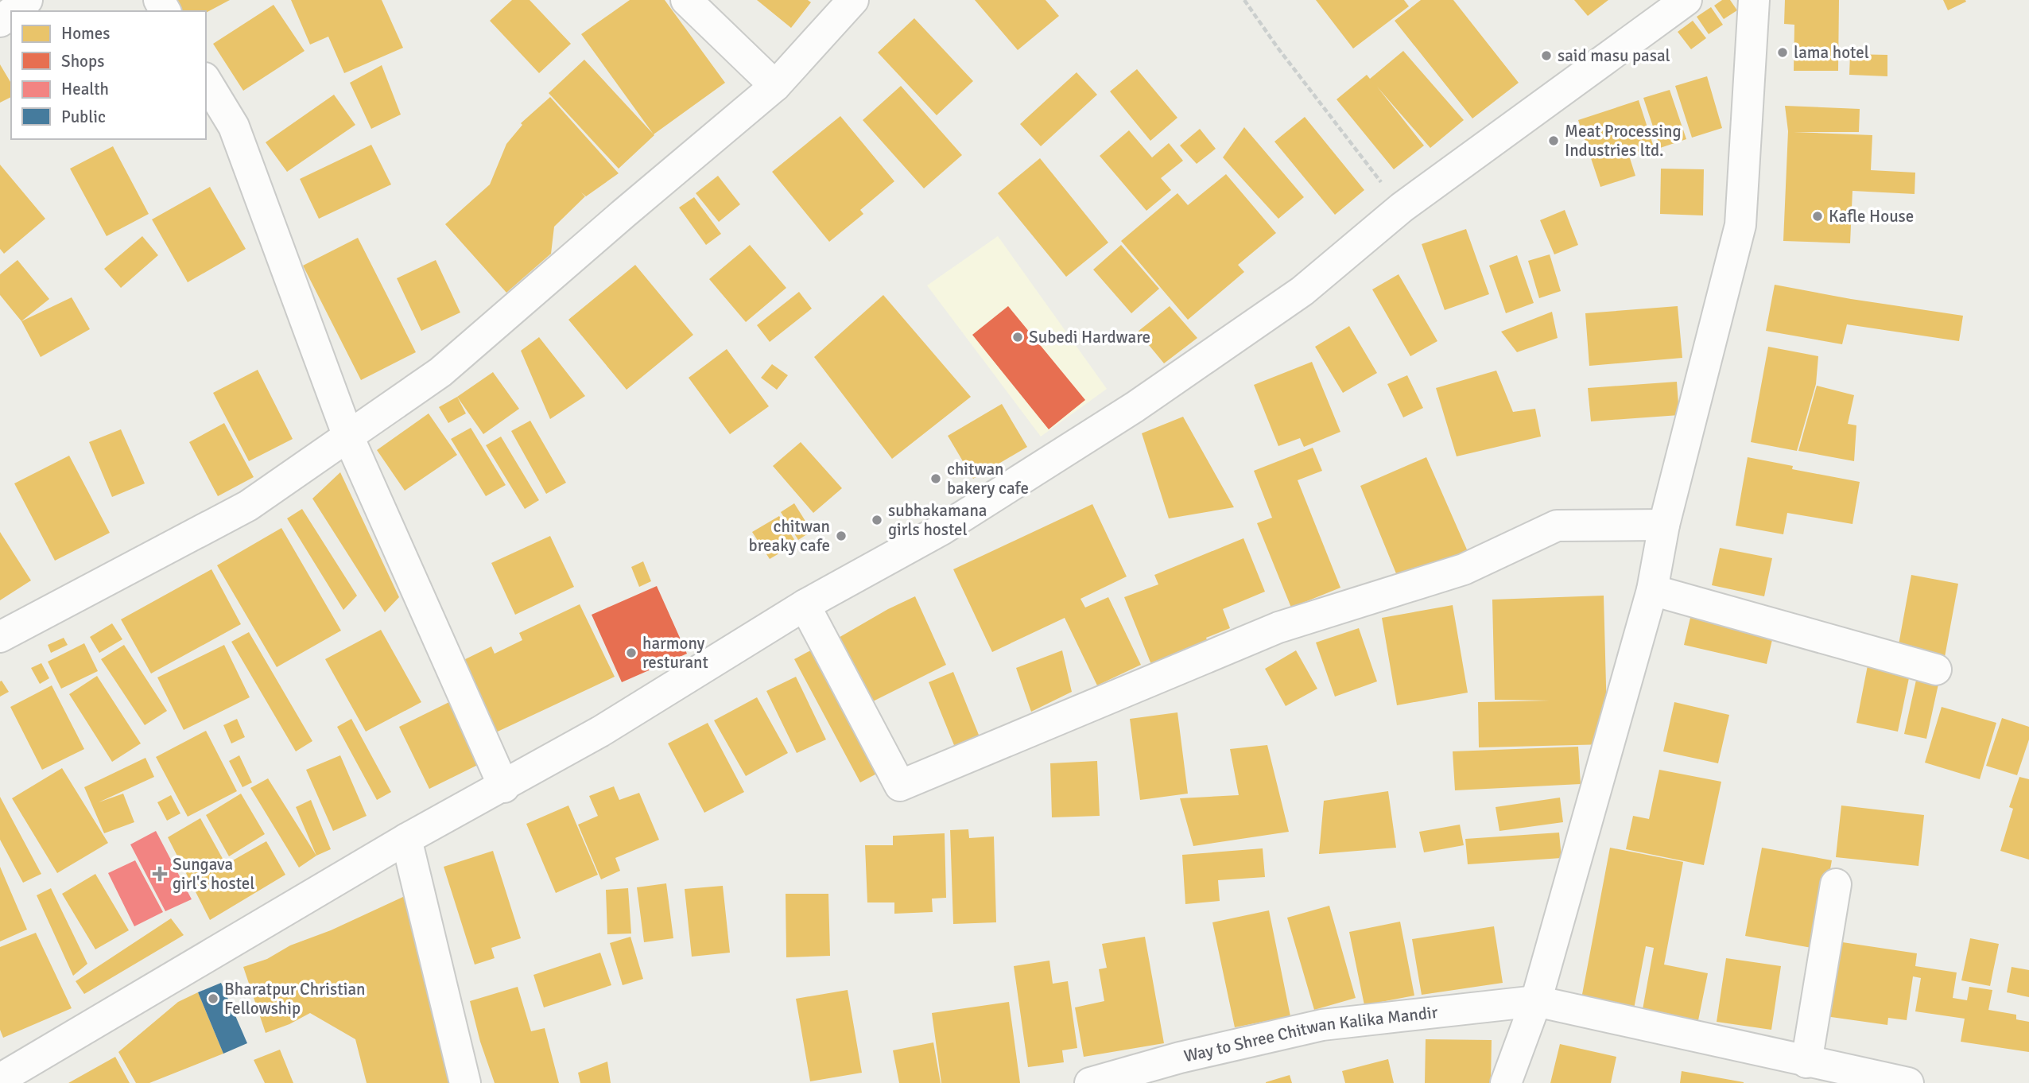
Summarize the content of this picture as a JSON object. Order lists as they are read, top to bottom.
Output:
{
  "streets": {
    "street": ["Way to Shree Chitwan Kalika Mandir"]
  },
  "places": {
    "other": [
      "lama hotel",
      "said masu pasal",
      "Meat Processing Industries ltd.",
      "Kafle House",
      "Subedi Hardware",
      "chitwan bakery cafe",
      "subhakamana girls hostel",
      "chitwan breaky cafe",
      "harmony resturant",
      "Bharatpur Christian Fellowship"
    ],
    "health": ["Sungava girl's hostel"]
  },
  "legend": [
    "Homes",
    "Shops",
    "Health",
    "Public"
  ]
}
